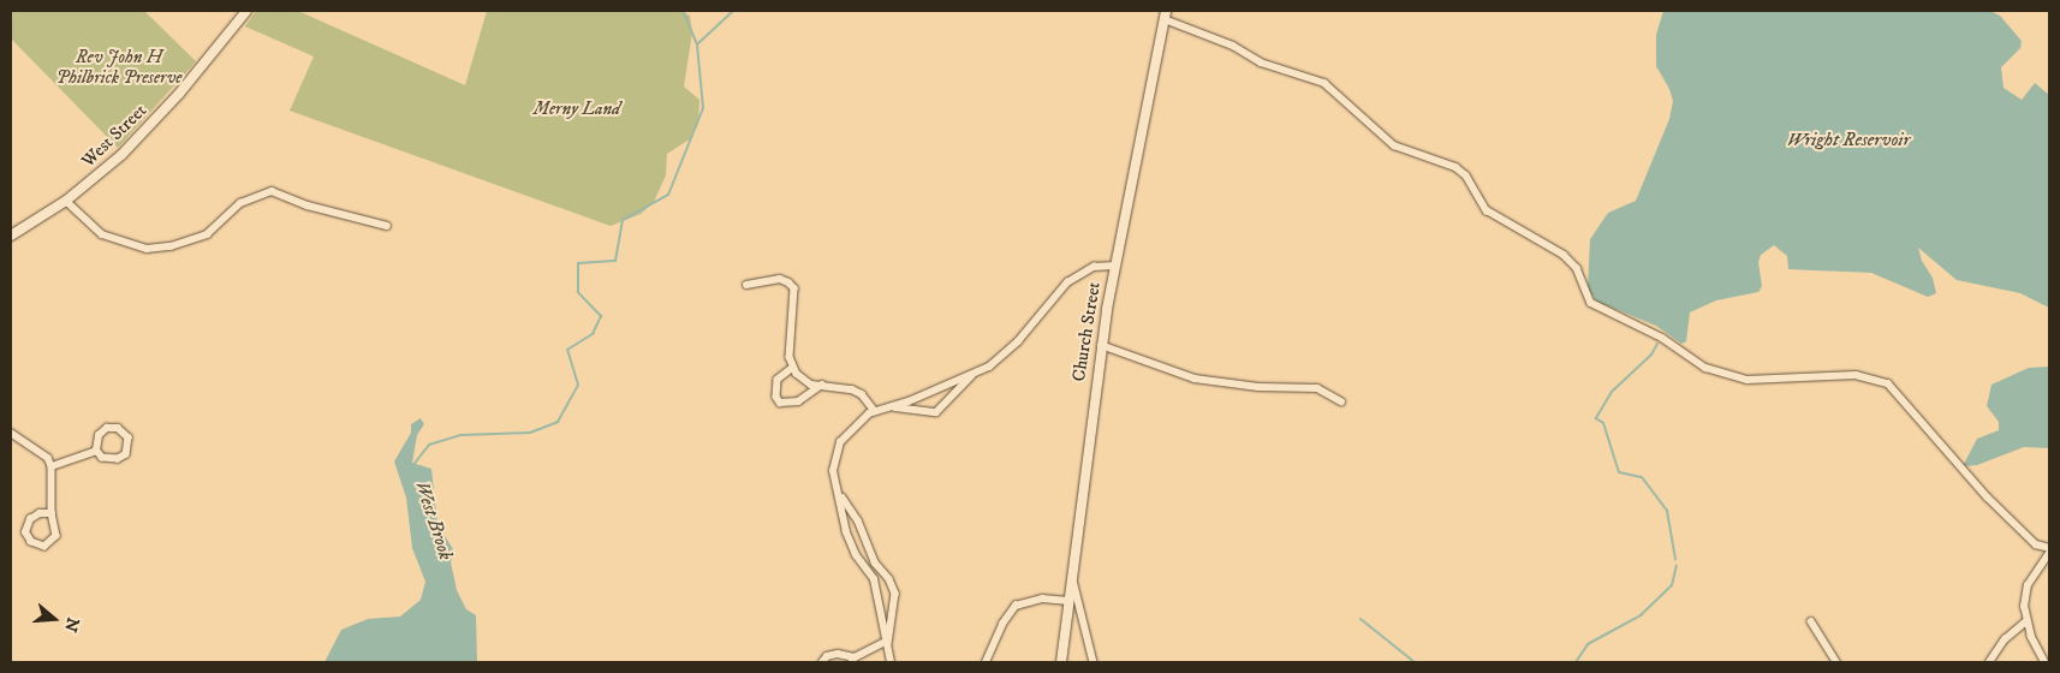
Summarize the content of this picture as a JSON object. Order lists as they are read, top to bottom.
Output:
{
  "streets": {
    "main road": ["West Street", "Church Street"]
  },
  "water": ["Wright Reservoir", "West Brook"],
  "parks": ["Rev John H Philbrick Preserve", "Merny Land"],
  "north": "right"
}
